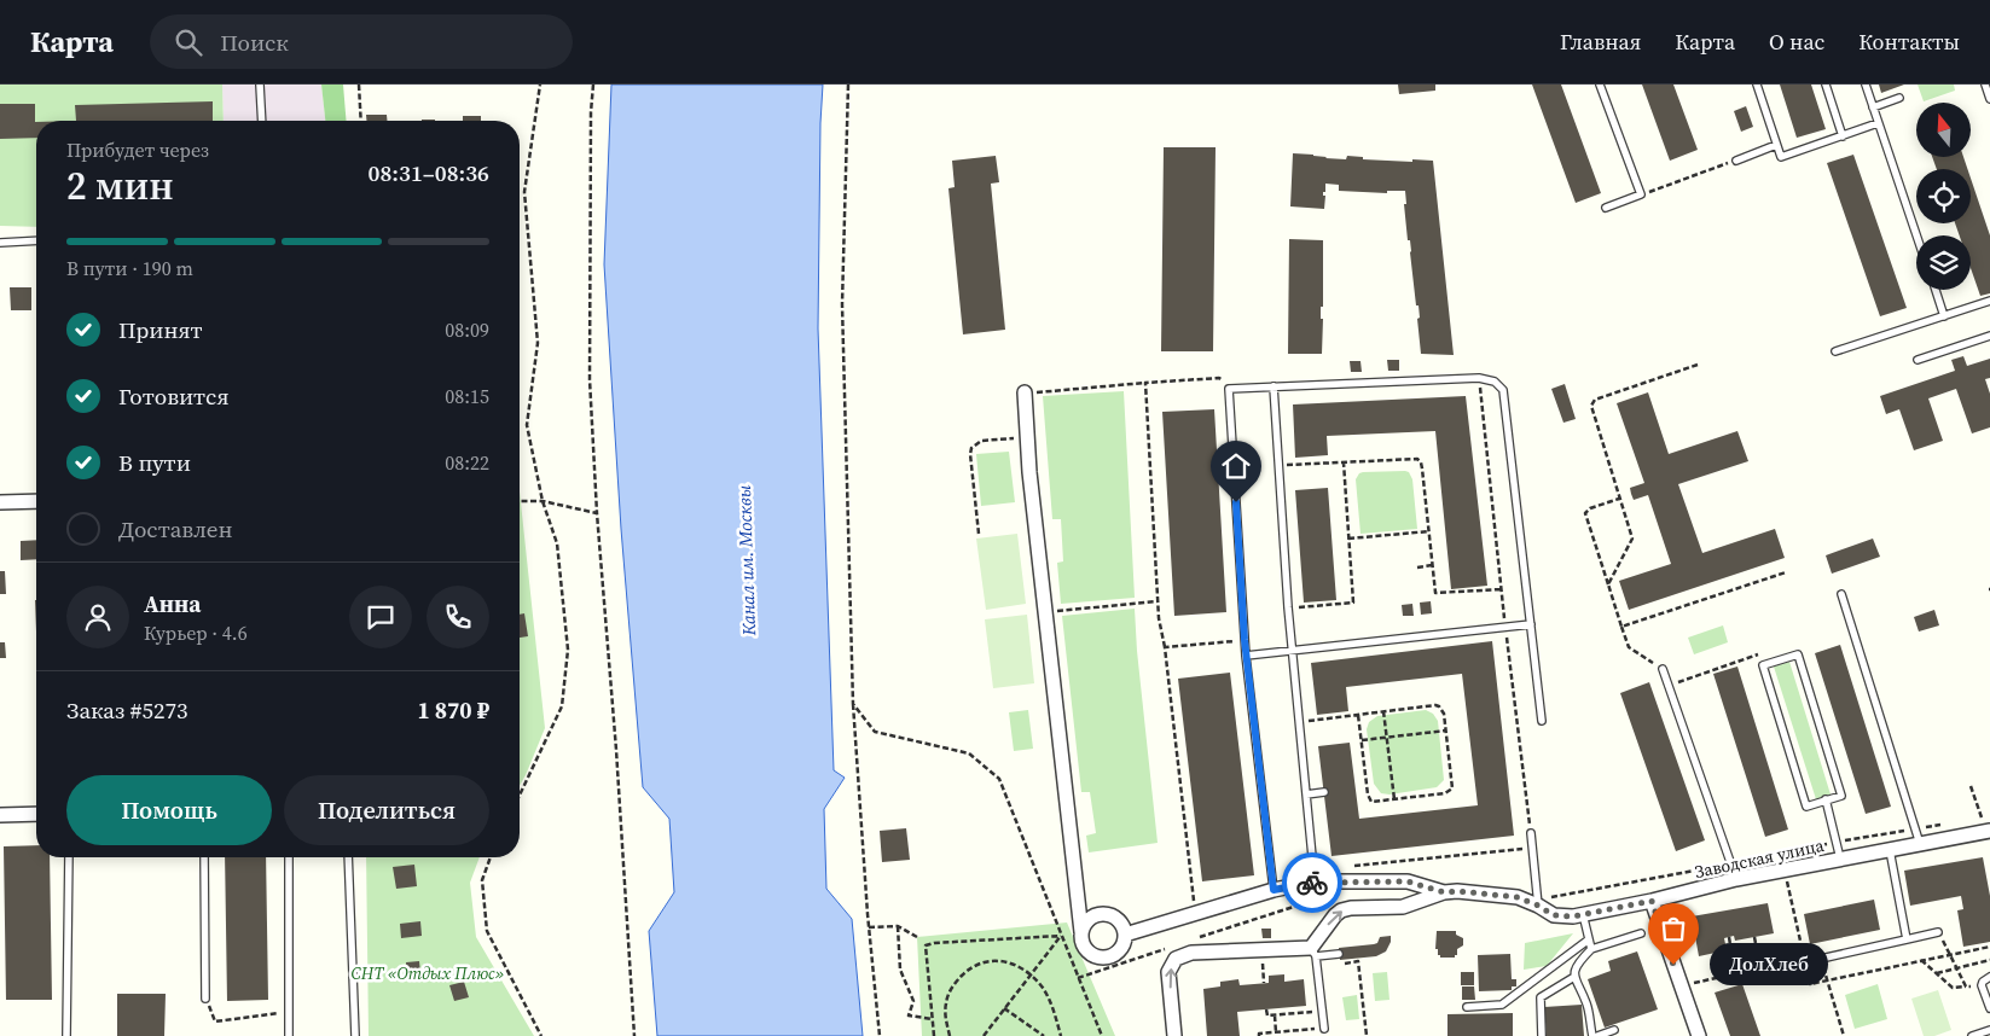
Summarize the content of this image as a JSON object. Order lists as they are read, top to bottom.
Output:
{
  "streets": {
    "street": ["Заводская улица"]
  },
  "water": ["Канал им. Москвы"],
  "parks": ["СНТ «Отдых Плюс»"],
  "places": ["ДолХлеб"],
  "north": "top",
  "page": {
    "header": "Карта",
    "search": "Поиск",
    "nav": [
      "Главная",
      "Карта",
      "О нас",
      "Контакты"
    ],
    "heading": ["2 мин", "Прибудет через", "08:31–08:36"],
    "panel": [
      "Анна",
      "Курьер · 4.6",
      "Заказ #5273",
      "1 870 ₽"
    ],
    "bar": "В пути · 190 m",
    "list": [
      ["Принят", "08:09"],
      ["Готовится", "08:15"],
      ["В пути", "08:22"],
      "Доставлен"
    ],
    "buttons": ["Помощь", "Поделиться"],
    "bubble": "ДолХлеб"
  }
}
